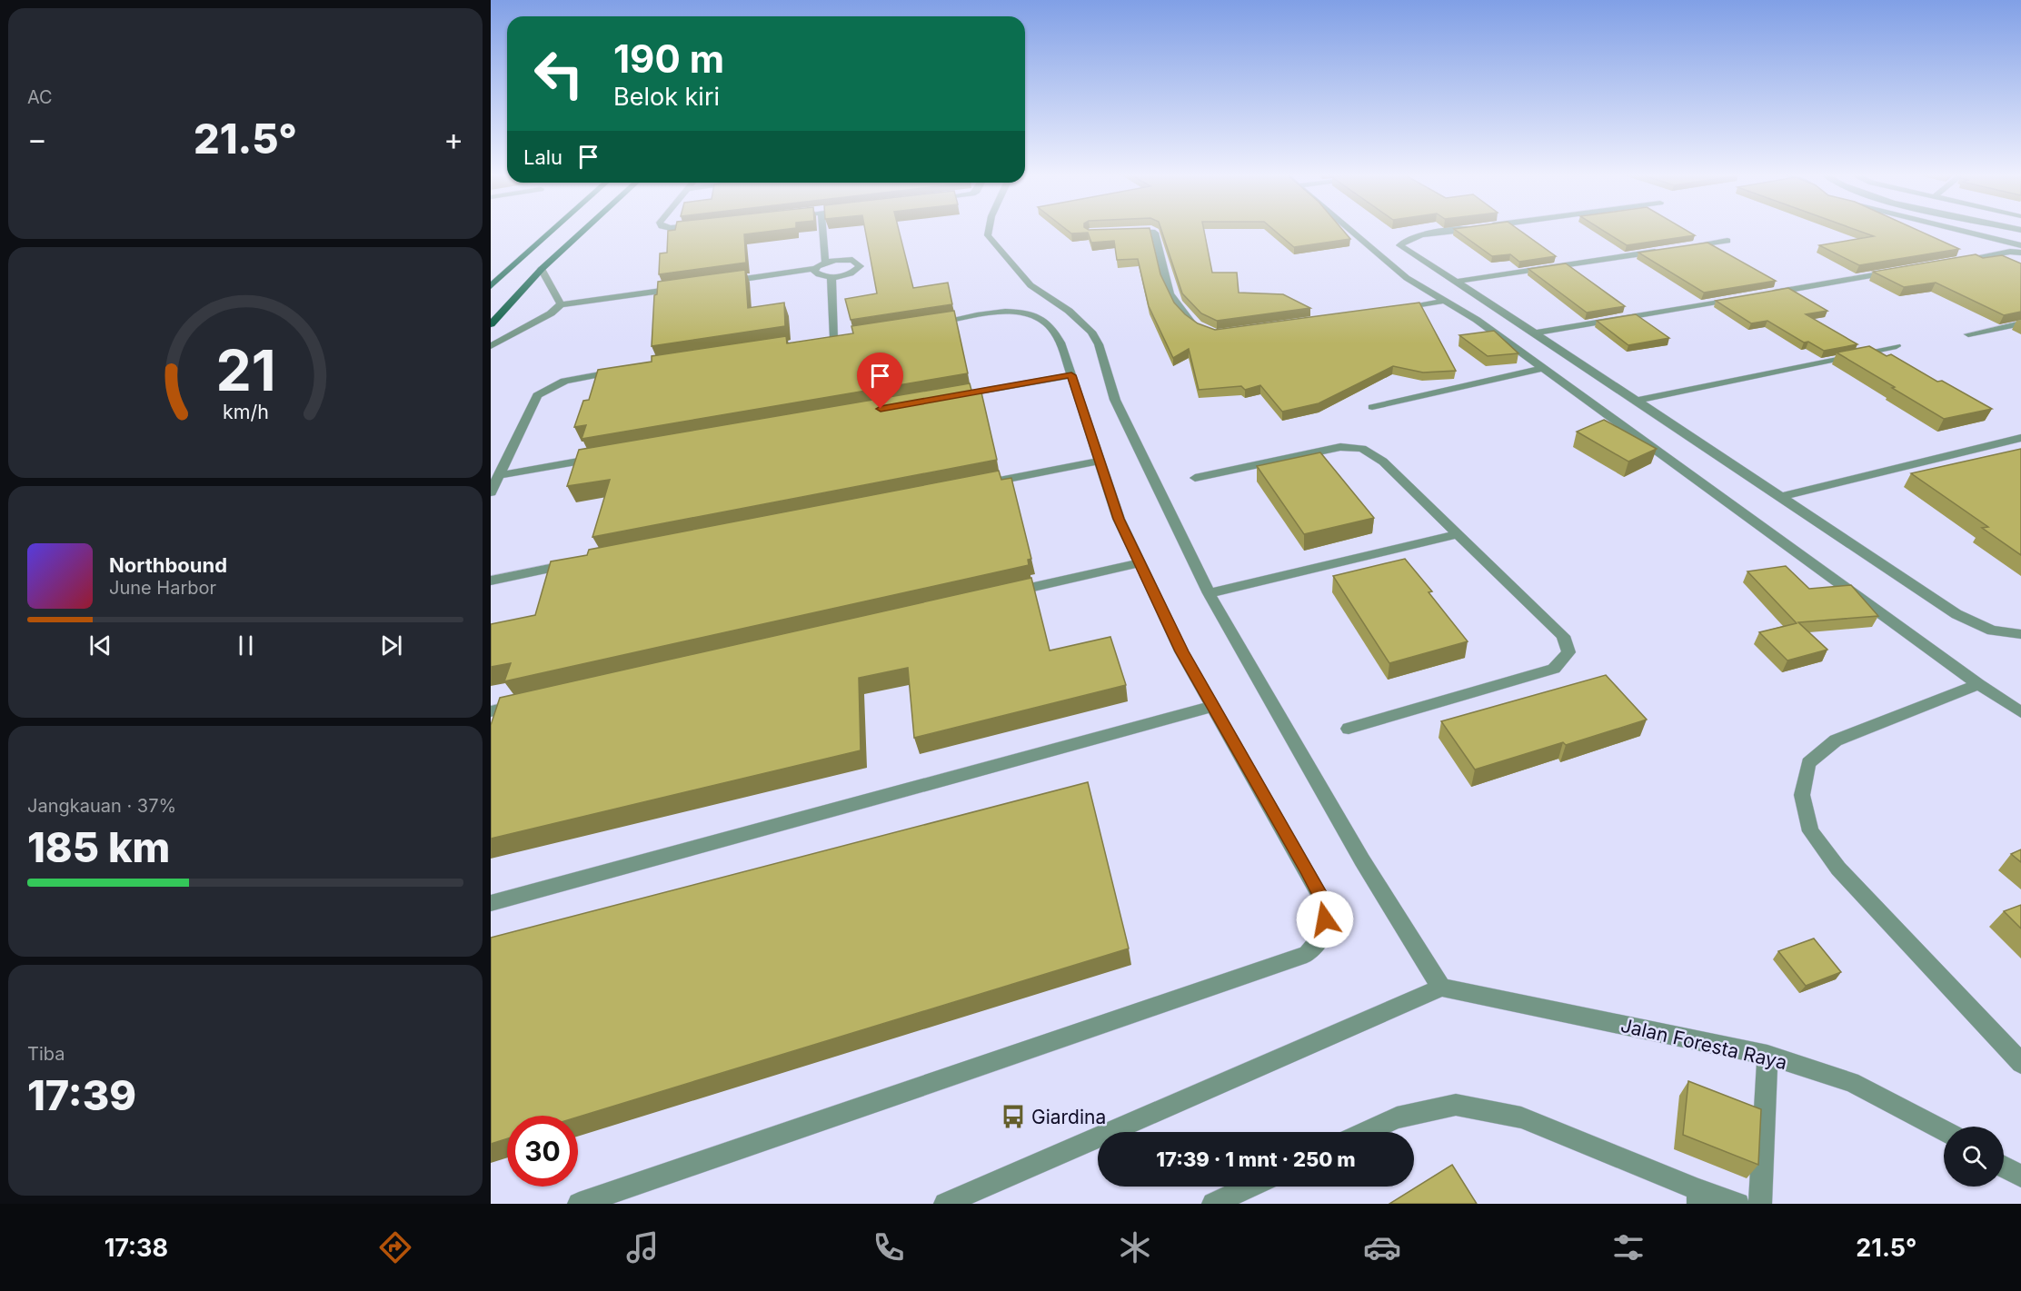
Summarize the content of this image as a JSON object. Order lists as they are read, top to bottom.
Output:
{
  "streets": {
    "street": ["Jalan Foresta Raya"]
  },
  "places": {
    "bus stop": ["Giardina"]
  },
  "page": {
    "tile": [
      "AC",
      ["Jangkauan · 37%", "185 km"],
      ["Tiba", "17:39"]
    ],
    "turn": ["190 m", "Belok kiri"],
    "heat": ["−", "21.5°", "+"],
    "then": "Lalu",
    "song": ["Northbound", "June Harbor"],
    "limit": "30",
    "trip": "17:39 · 1 mnt · 250 m",
    "tabs": ["17:38", "21.5°"],
    "gauge": ["21", "km/h"]
  }
}
